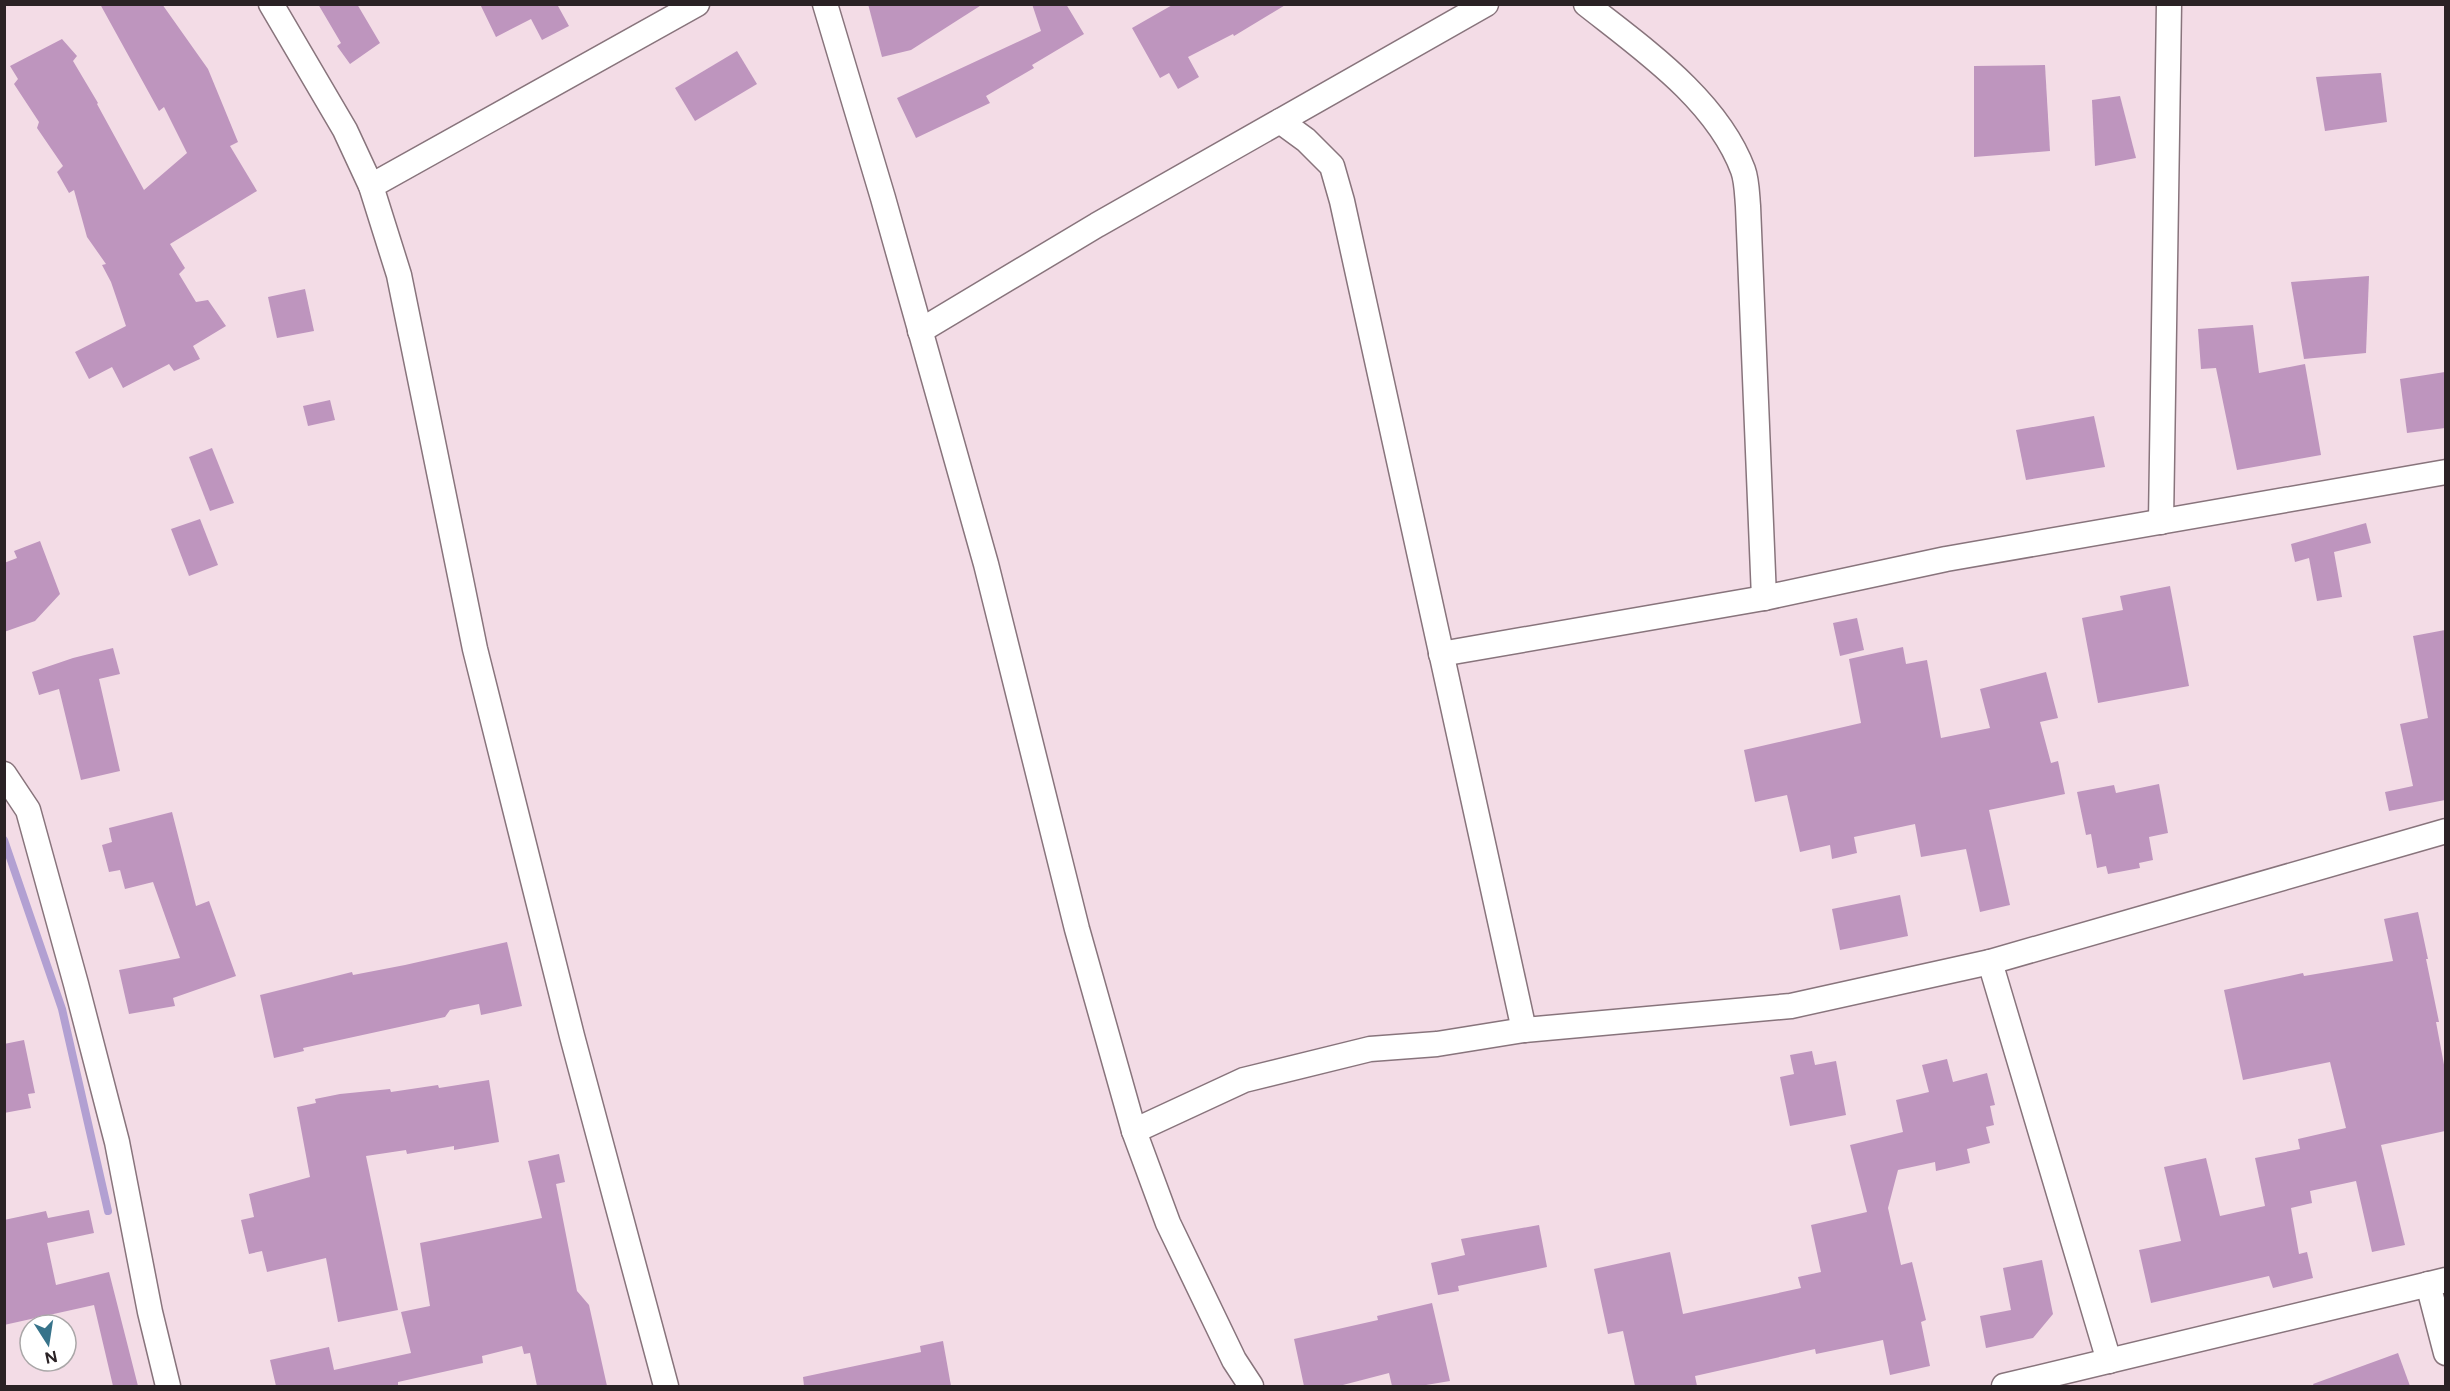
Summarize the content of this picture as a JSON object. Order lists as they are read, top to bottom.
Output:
{
  "north": "bottom"
}
